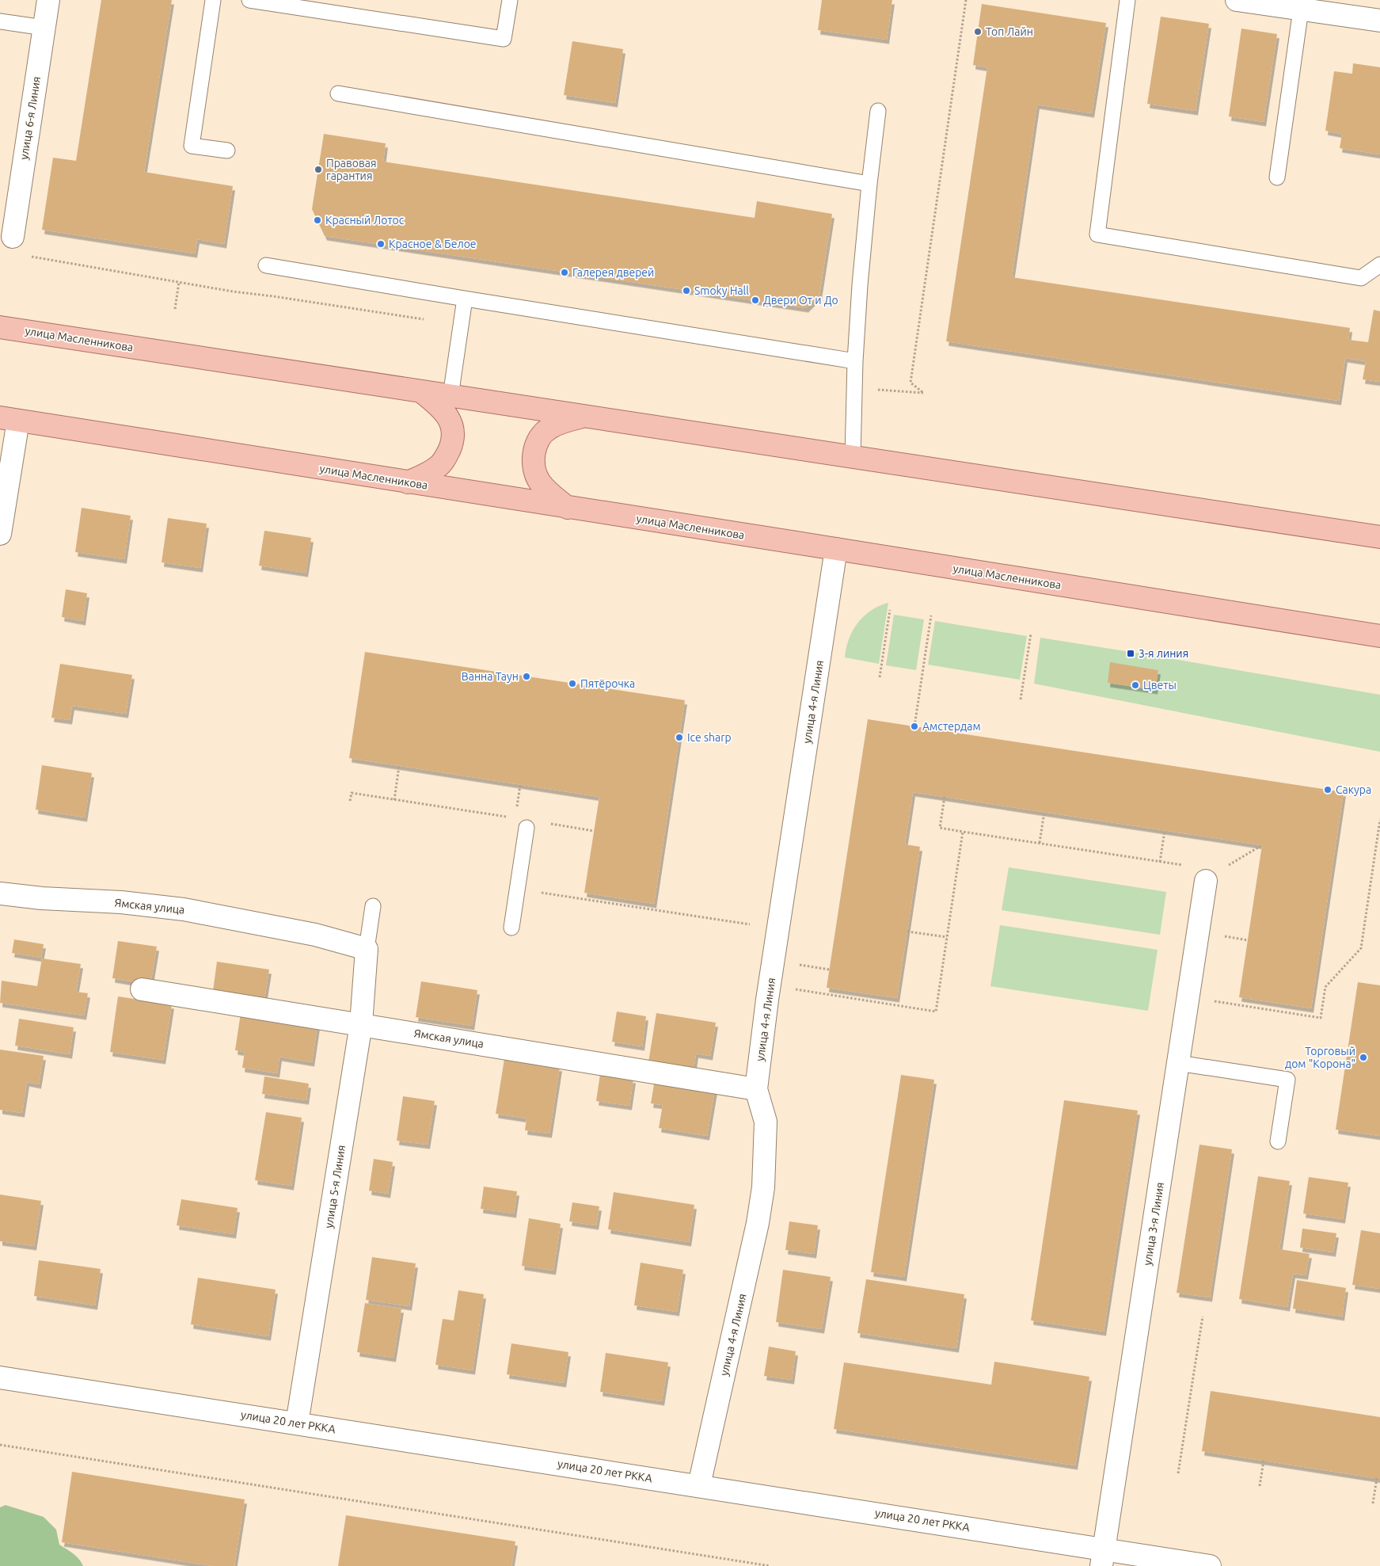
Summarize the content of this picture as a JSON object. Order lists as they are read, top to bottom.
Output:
{
  "streets": {
    "main road": ["улица Масленникова"],
    "street": [
      "улица 6-я Линия",
      "улица 4-я Линия",
      "Ямская улица",
      "улица 5-я Линия",
      "улица 3-я Линия",
      "улица 20 лет РККА"
    ]
  },
  "crossings": [
    ["улица Масленникова", "улица 4-я Линия"],
    ["улица 4-я Линия", "Ямская улица"],
    ["улица 4-я Линия", "улица 20 лет РККА"],
    ["Ямская улица", "улица 5-я Линия"],
    ["улица 5-я Линия", "улица 20 лет РККА"],
    ["улица 3-я Линия", "улица 20 лет РККА"]
  ],
  "places": {
    "other": [
      "Топ Лайн",
      "Правовая гарантия",
      "Красный Лотос",
      "Красное & Белое",
      "Галерея дверей",
      "Smoky Hall",
      "Двери От и До",
      "Ванна Таун",
      "Пятёрочка",
      "Цветы",
      "Амстердам",
      "Ice sharp",
      "Сакура",
      "Торговый дом \"Корона\""
    ],
    "transit": ["3-я линия"]
  }
}
